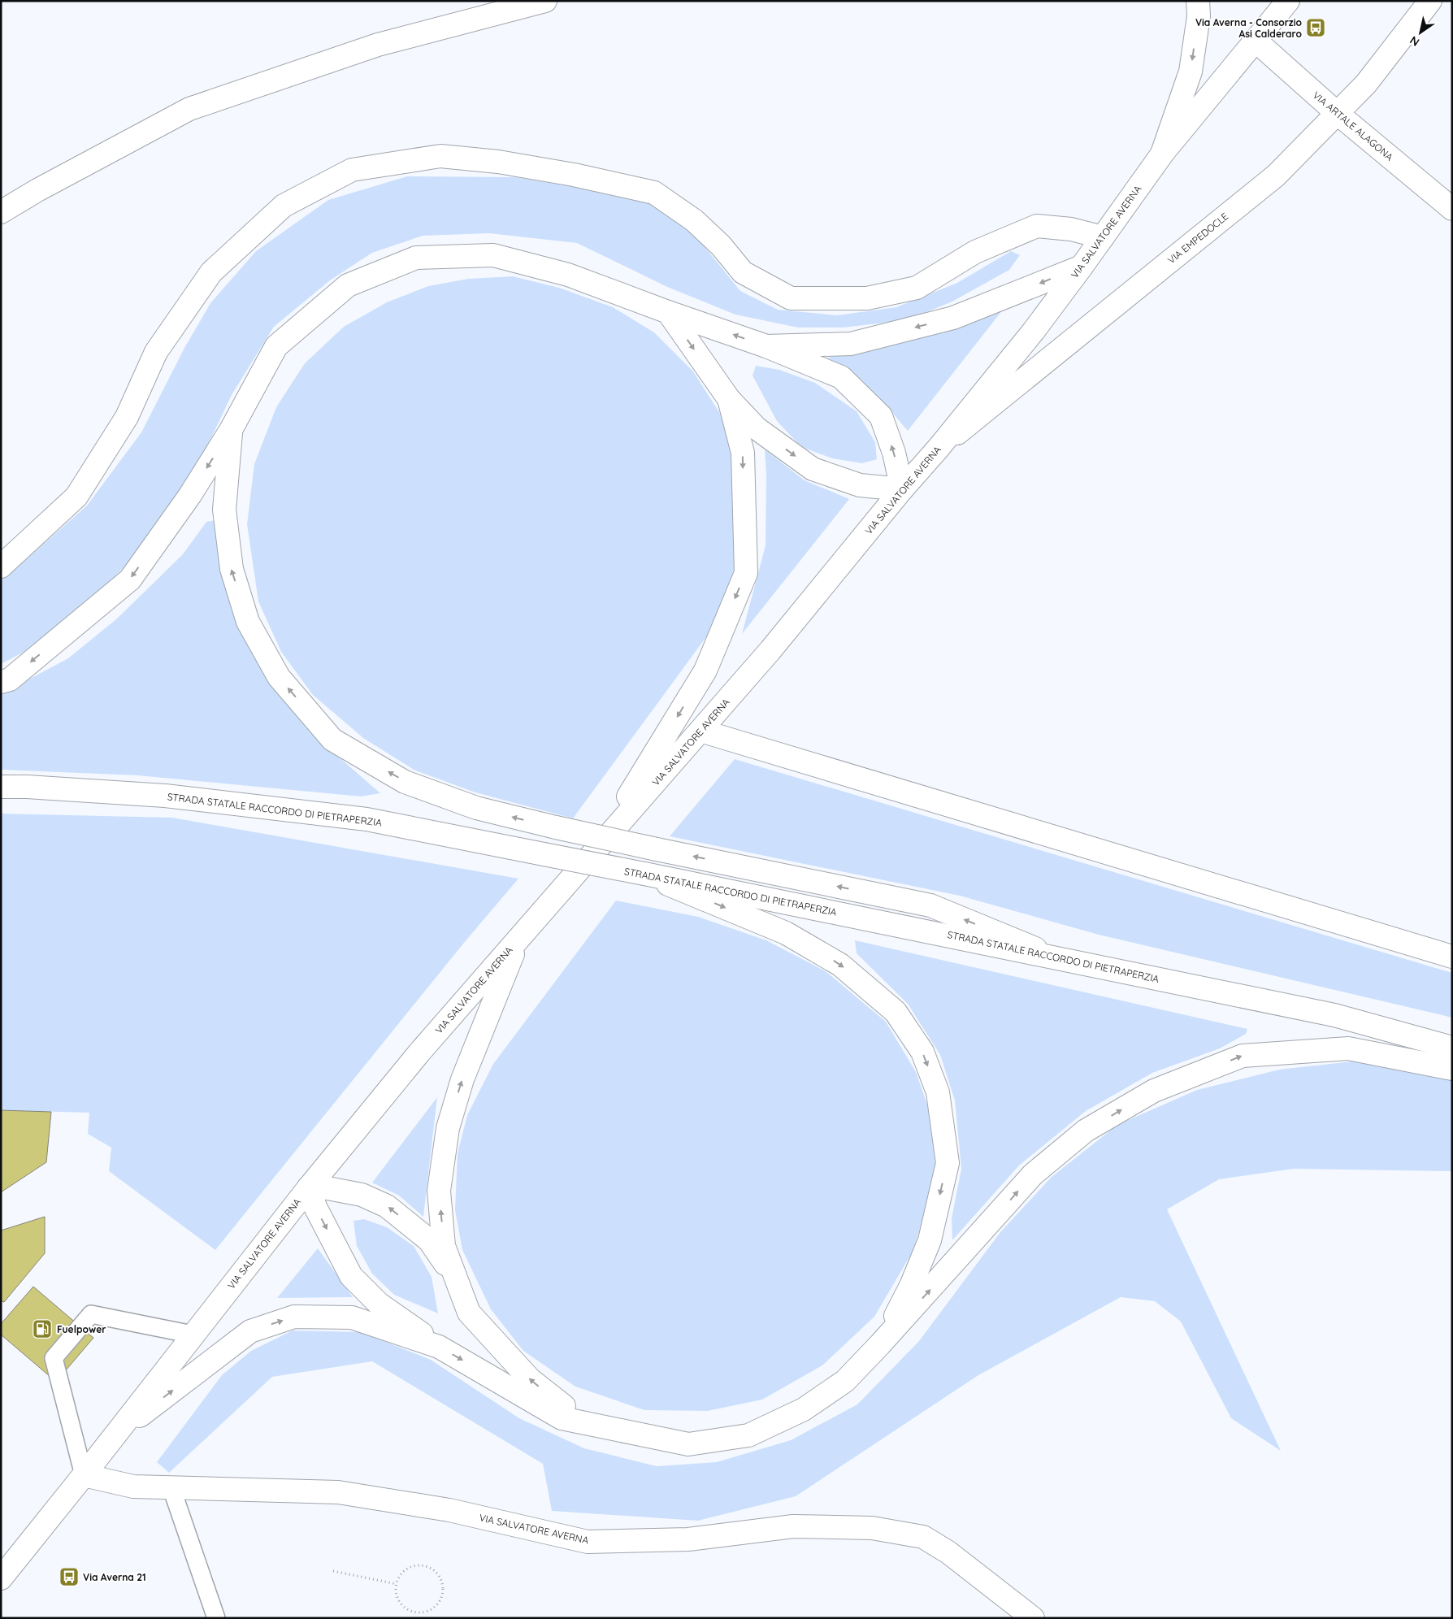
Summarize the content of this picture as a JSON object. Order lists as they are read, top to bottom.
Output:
{
  "streets": {
    "main road": [
      "VIA ARTALE ALAGONA",
      "VIA SALVATORE AVERNA",
      "VIA EMPEDOCLE",
      "STRADA STATALE RACCORDO DI PIETRAPERZIA"
    ]
  },
  "crossings": [
    ["VIA ARTALE ALAGONA", "VIA SALVATORE AVERNA"],
    ["VIA ARTALE ALAGONA", "VIA EMPEDOCLE"],
    ["VIA SALVATORE AVERNA", "VIA EMPEDOCLE"]
  ],
  "places": {
    "bus stop": ["Via Averna - Consorzio Asi Calderaro", "Via Averna 21"],
    "fuel station": ["Fuelpower"]
  },
  "north": "bottom left"
}
